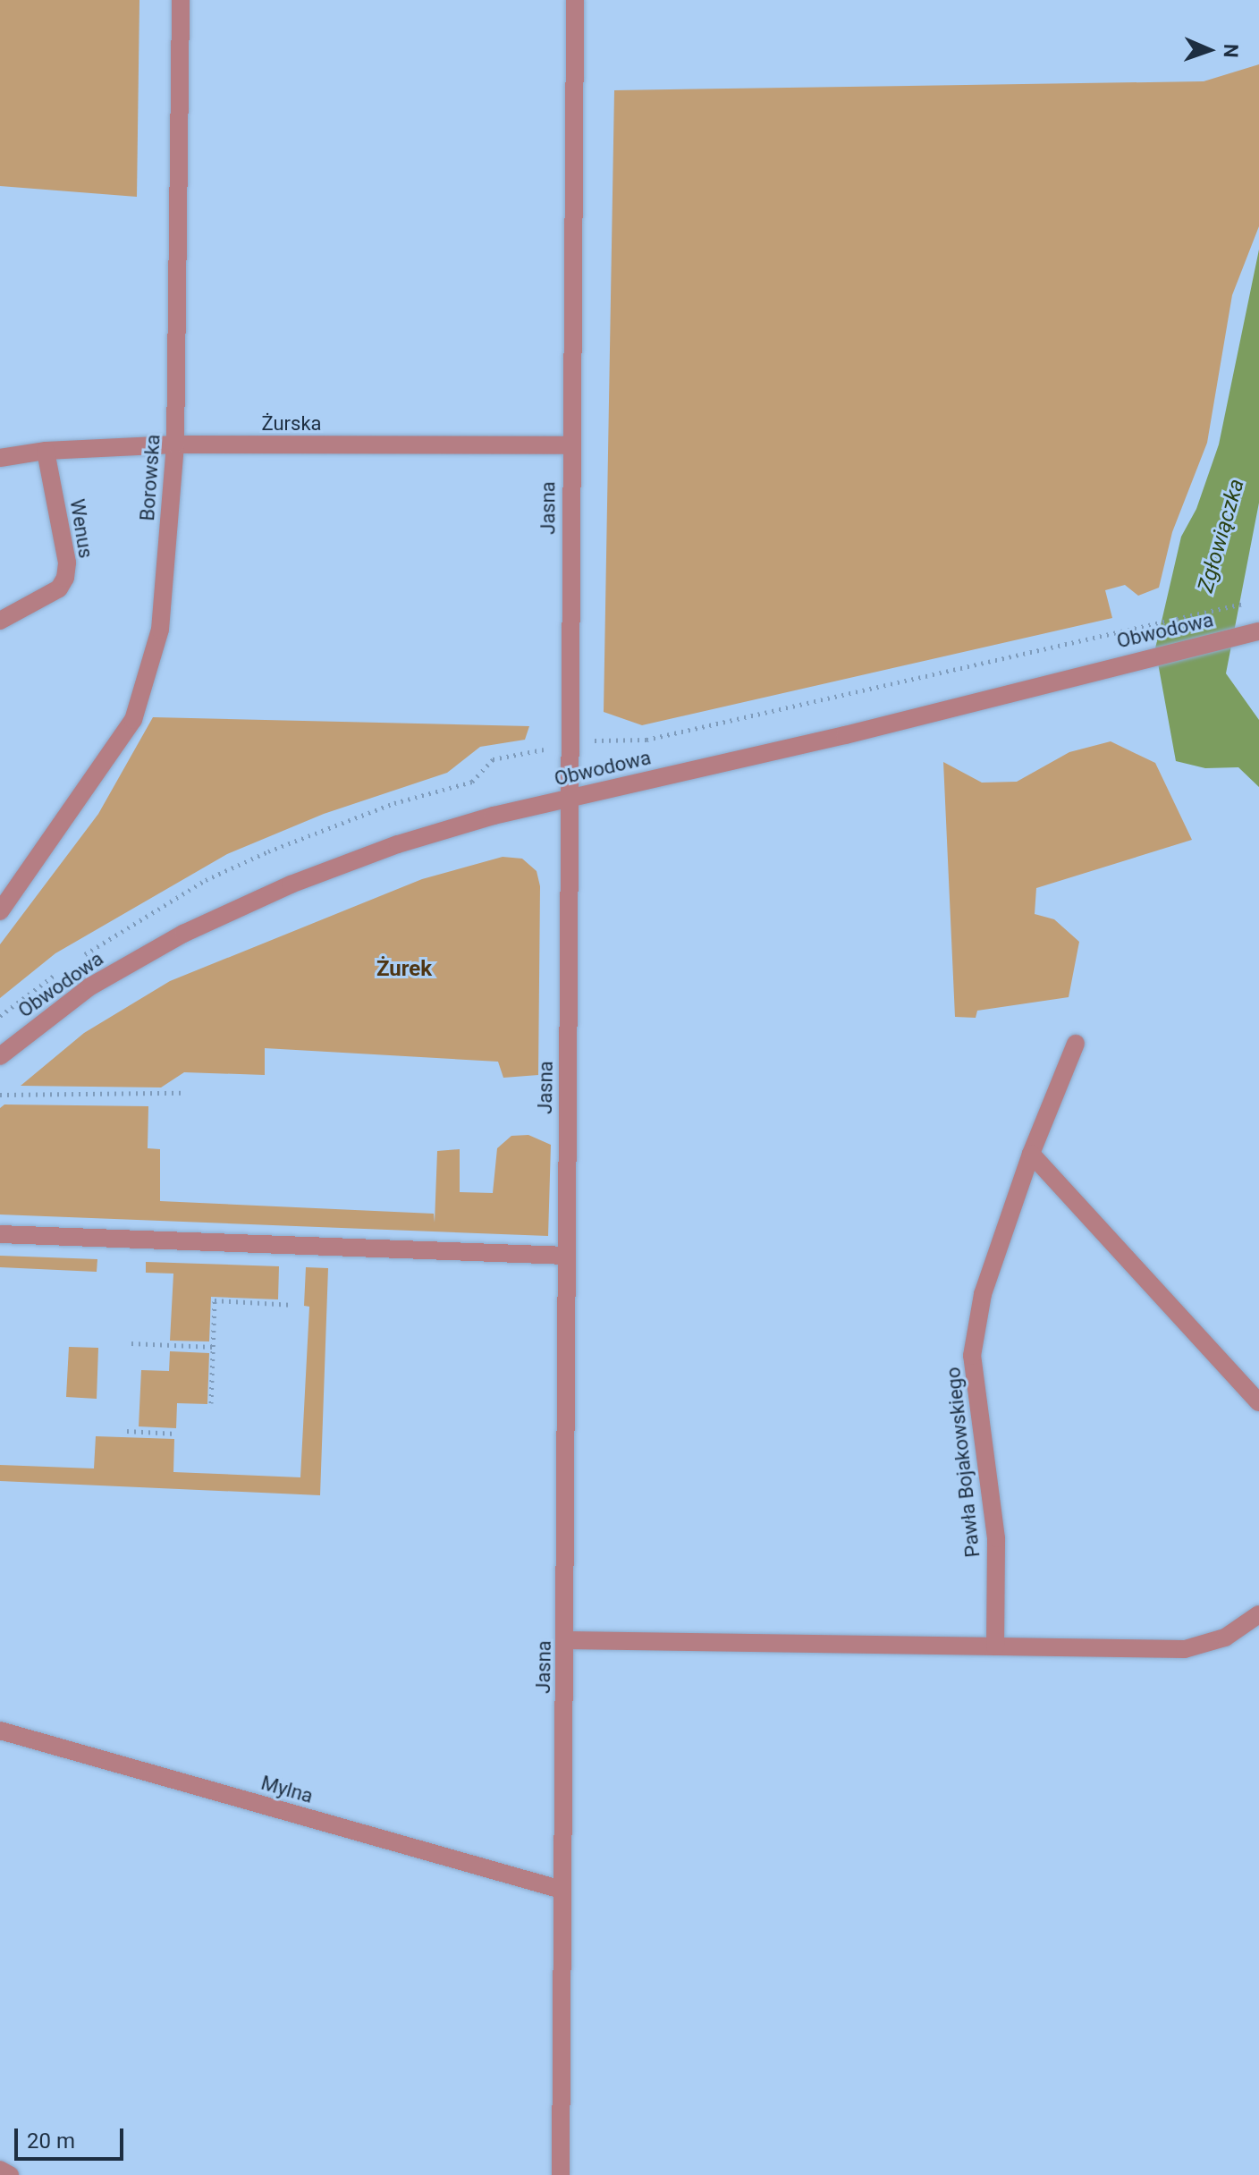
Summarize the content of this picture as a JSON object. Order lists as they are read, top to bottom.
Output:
{
  "streets": {
    "street": [
      "Żurska",
      "Borowska",
      "Jasna",
      "Wenus",
      "Obwodowa",
      "Pawła Bojakowskiego",
      "Mylna"
    ]
  },
  "crossings": [
    ["Żurska", "Borowska"],
    ["Żurska", "Jasna"],
    ["Żurska", "Wenus"],
    ["Jasna", "Obwodowa"],
    ["Jasna", "Mylna"]
  ],
  "districts": ["Żurek"],
  "water": ["Zgłowiączka"],
  "scale_bar": "20 m",
  "north": "right"
}
